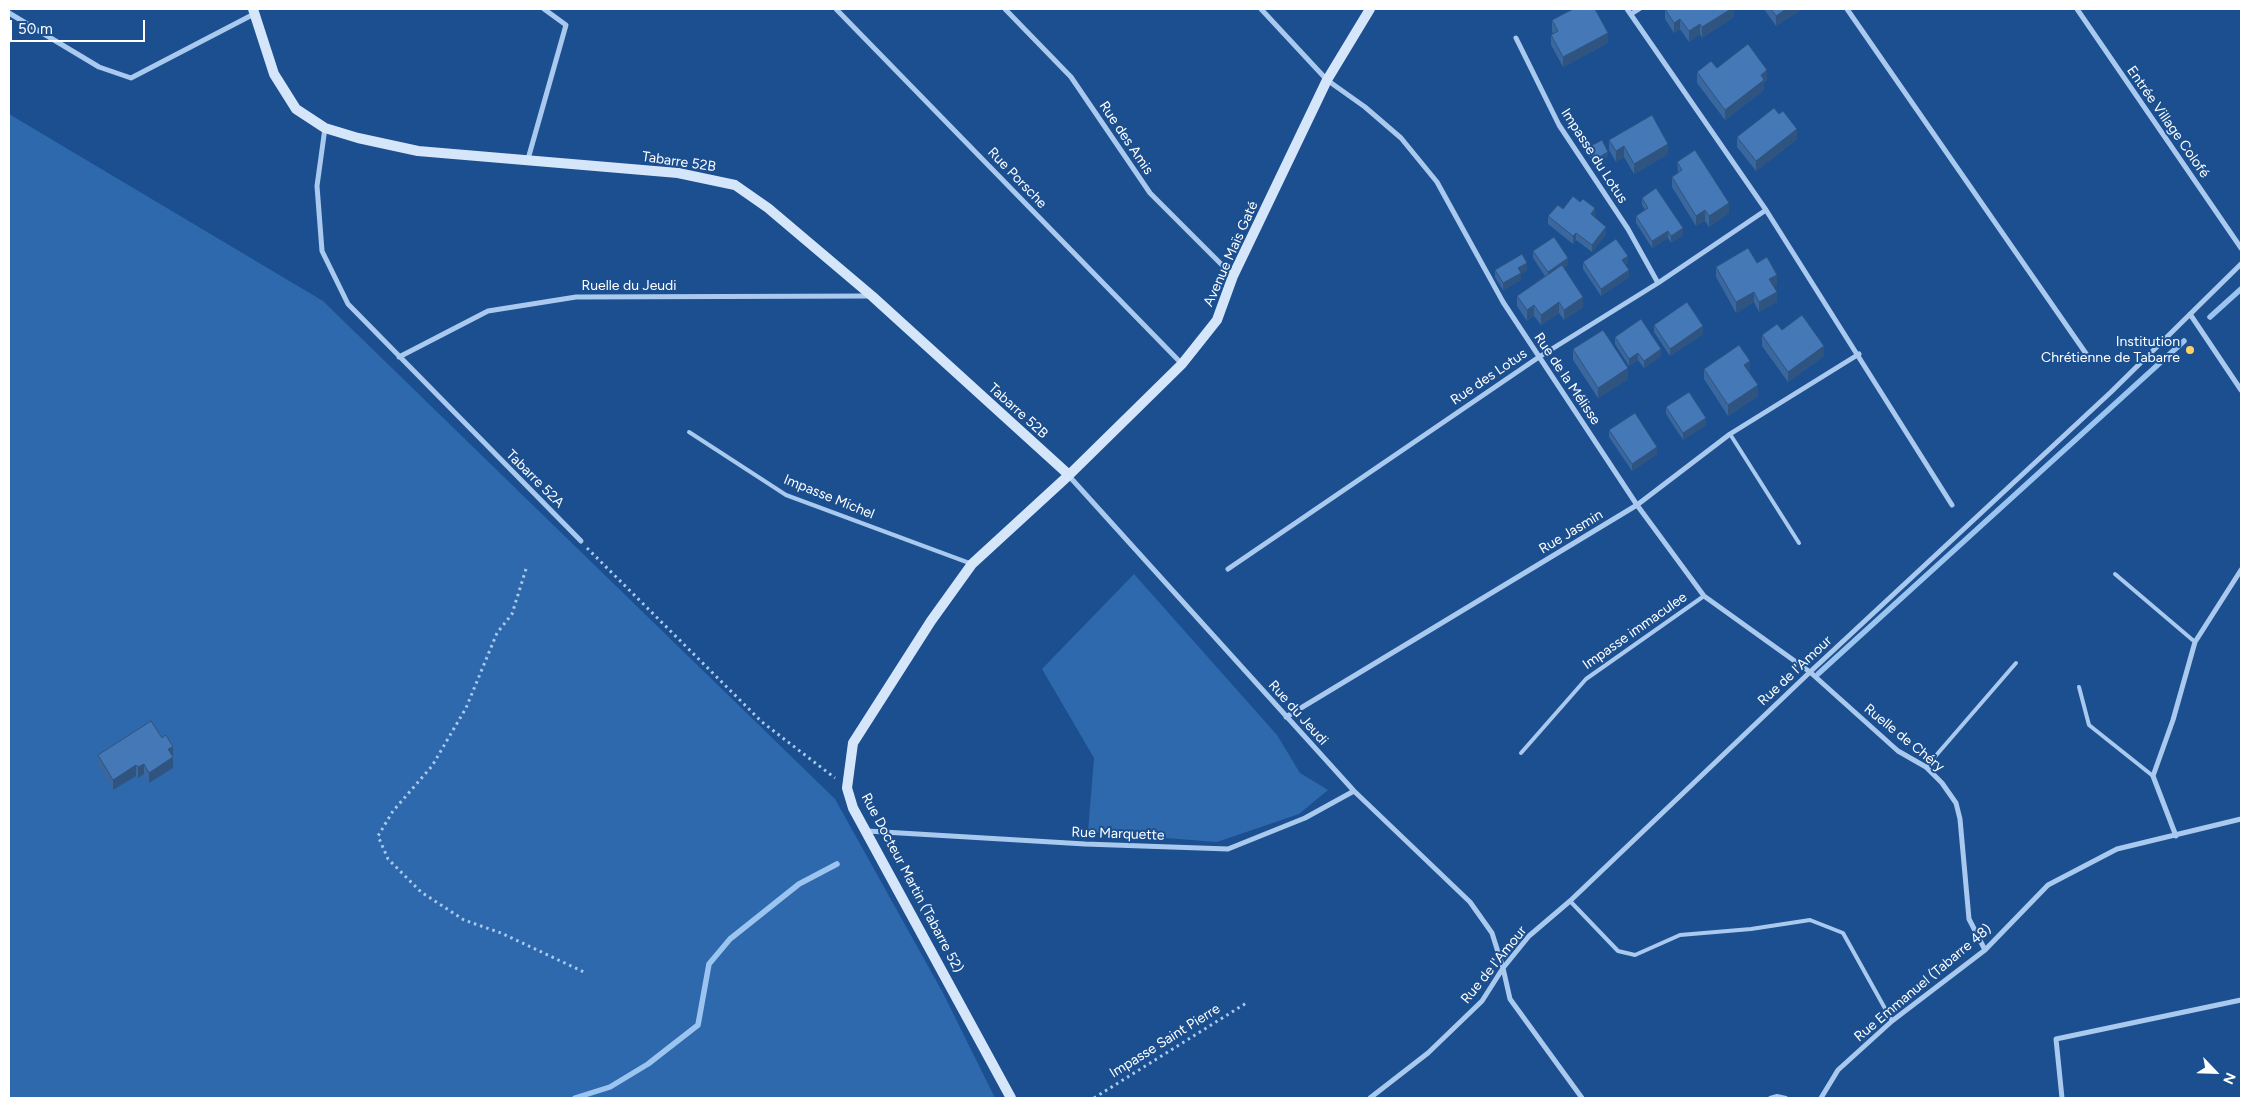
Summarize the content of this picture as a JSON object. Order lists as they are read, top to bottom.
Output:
{
  "streets": {
    "street": [
      "Entrée Village Colofé",
      "Rue des Amis",
      "Impasse du Lotus",
      "Tabarre 52B",
      "Rue Porsche",
      "Avenue Maïs Gaté",
      "Ruelle du Jeudi",
      "Rue des Lotus",
      "Rue de la Mélisse",
      "Tabarre 52A",
      "Rue Jasmin",
      "Rue de l'Amour",
      "Rue du Jeudi",
      "Ruelle de Chéry",
      "Rue Marquette",
      "Rue Docteur Martin (Tabarre 52)",
      "Rue Emmanuel (Tabarre 48)"
    ],
    "lane": ["Impasse Michel", "Impasse immaculee"],
    "path": ["Impasse Saint Pierre"]
  },
  "crossings": [
    ["Rue des Amis", "Avenue Maïs Gaté"],
    ["Impasse du Lotus", "Rue des Lotus"],
    ["Tabarre 52B", "Avenue Maïs Gaté"],
    ["Tabarre 52B", "Ruelle du Jeudi"],
    ["Tabarre 52B", "Tabarre 52A"],
    ["Tabarre 52B", "Rue du Jeudi"],
    ["Tabarre 52B", "Rue Docteur Martin (Tabarre 52)"],
    ["Rue Porsche", "Avenue Maïs Gaté"],
    ["Avenue Maïs Gaté", "Rue de la Mélisse"],
    ["Avenue Maïs Gaté", "Rue du Jeudi"],
    ["Avenue Maïs Gaté", "Rue Docteur Martin (Tabarre 52)"],
    ["Ruelle du Jeudi", "Tabarre 52A"],
    ["Rue des Lotus", "Rue de la Mélisse"],
    ["Rue de la Mélisse", "Rue Jasmin"],
    ["Rue de la Mélisse", "Impasse immaculee"],
    ["Rue de la Mélisse", "Rue de l'Amour"],
    ["Rue de la Mélisse", "Ruelle de Chéry"],
    ["Impasse Michel", "Rue Docteur Martin (Tabarre 52)"],
    ["Rue Jasmin", "Rue du Jeudi"],
    ["Rue de l'Amour", "Rue du Jeudi"],
    ["Rue de l'Amour", "Ruelle de Chéry"],
    ["Rue du Jeudi", "Rue Marquette"],
    ["Rue du Jeudi", "Rue Docteur Martin (Tabarre 52)"],
    ["Ruelle de Chéry", "Rue Emmanuel (Tabarre 48)"],
    ["Rue Marquette", "Rue Docteur Martin (Tabarre 52)"]
  ],
  "places": ["Institution Chrétienne de Tabarre"],
  "scale_bar": "50 m",
  "north": "bottom right"
}
